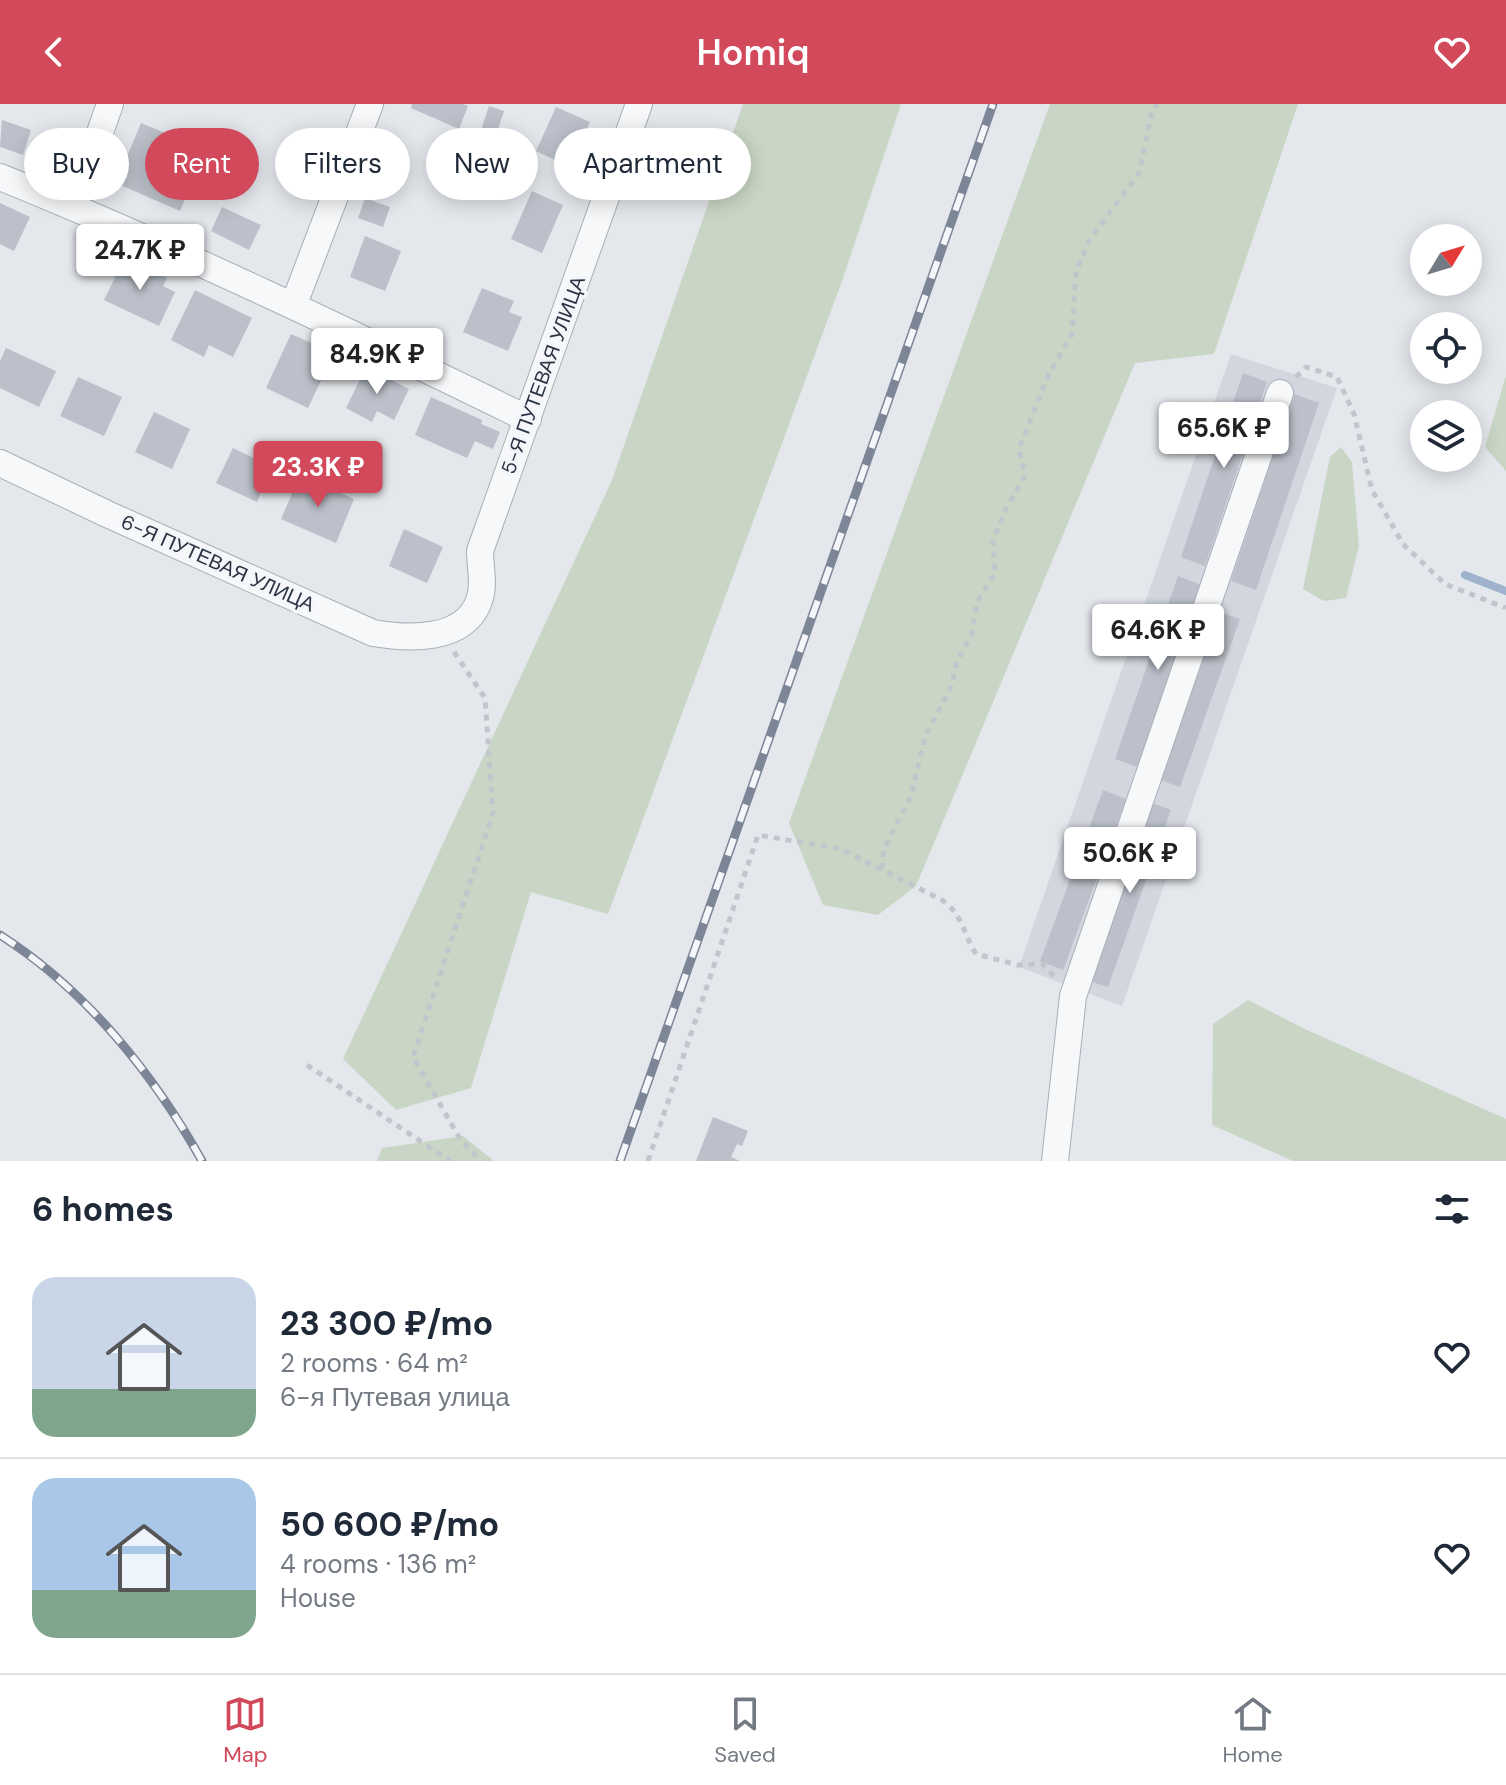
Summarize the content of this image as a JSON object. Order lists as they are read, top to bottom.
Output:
{
  "streets": {
    "street": ["5-Я ПУТЕВАЯ УЛИЦА", "6-Я ПУТЕВАЯ УЛИЦА"]
  },
  "crossings": [
    ["5-Я ПУТЕВАЯ УЛИЦА", "6-Я ПУТЕВАЯ УЛИЦА"]
  ],
  "north": "top right",
  "page": {
    "header": "Homiq",
    "chip": [
      "Buy",
      "Rent",
      "Filters",
      "New",
      "Apartment"
    ],
    "price": [
      "24.7K ₽",
      "84.9K ₽",
      "65.6K ₽",
      "23.3K ₽",
      "64.6K ₽",
      "50.6K ₽"
    ],
    "heading": "6 homes",
    "list": [
      {
        "name": "23 300 ₽/mo",
        "note": "2 rooms · 64 m² · 6-я Путевая улица"
      },
      {
        "name": "50 600 ₽/mo",
        "note": "4 rooms · 136 m² · House"
      }
    ],
    "tabs": ["Map", "Saved", "Home"]
  }
}
